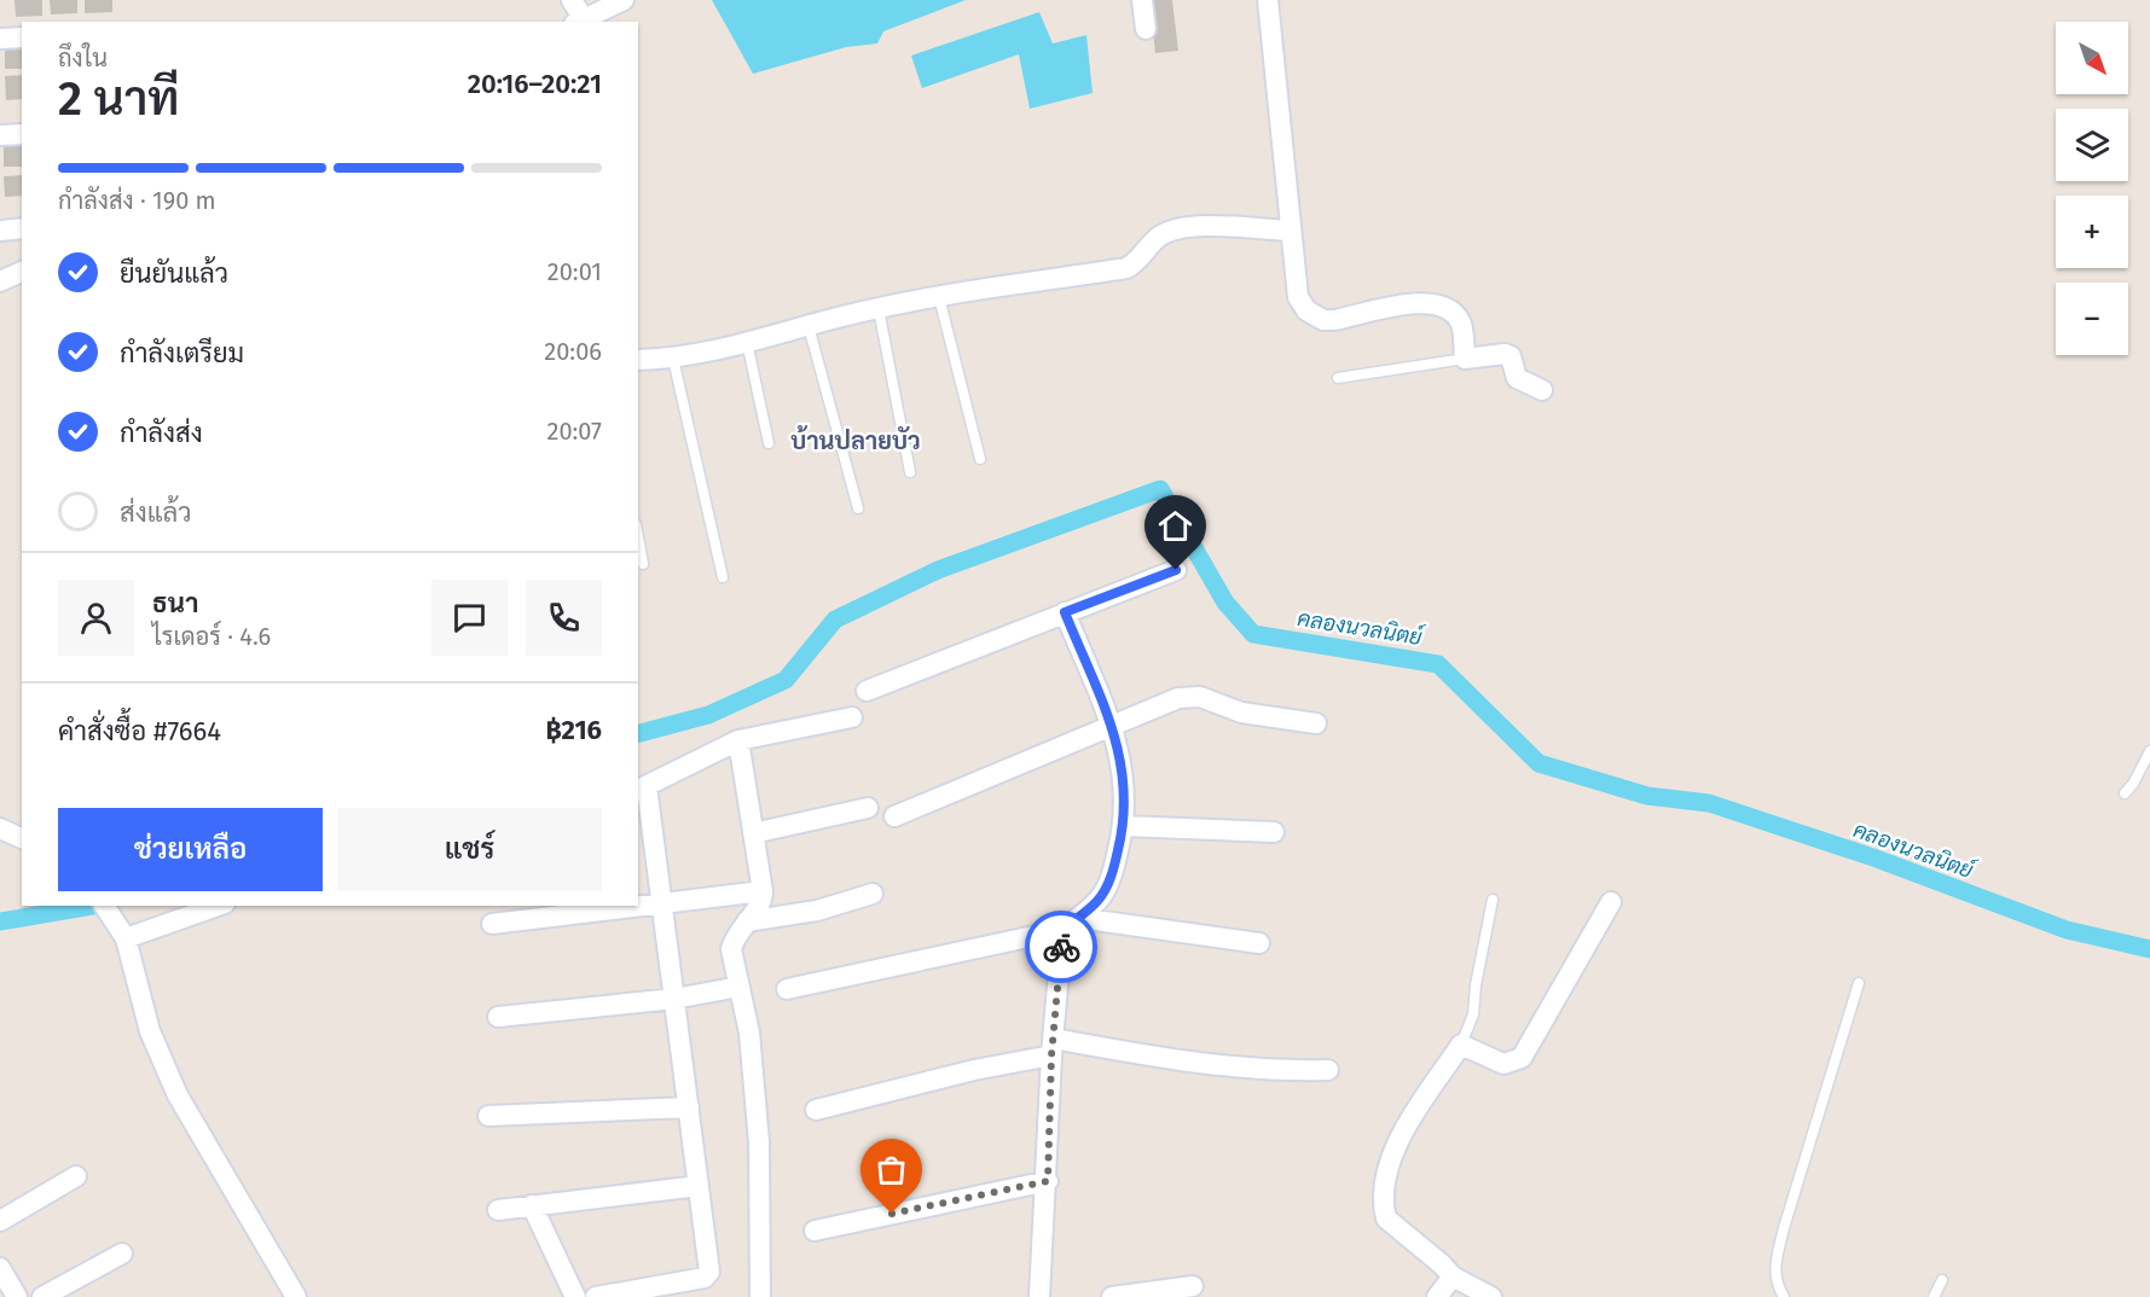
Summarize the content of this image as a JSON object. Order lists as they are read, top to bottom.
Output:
{
  "districts": ["บ้านปลายบัว"],
  "water": ["คลองนวลนิตย์"],
  "north": "bottom right",
  "page": {
    "map_buttons": ["+", "−"],
    "heading": ["2 นาที", "ถึงใน", "20:16–20:21"],
    "panel": [
      "ธนา",
      "ไรเดอร์ · 4.6",
      "คำสั่งซื้อ #7664",
      "฿216"
    ],
    "bar": "กำลังส่ง · 190 m",
    "list": [
      ["ยืนยันแล้ว", "20:01"],
      ["กำลังเตรียม", "20:06"],
      ["กำลังส่ง", "20:07"],
      "ส่งแล้ว"
    ],
    "buttons": ["ช่วยเหลือ", "แชร์"]
  }
}
